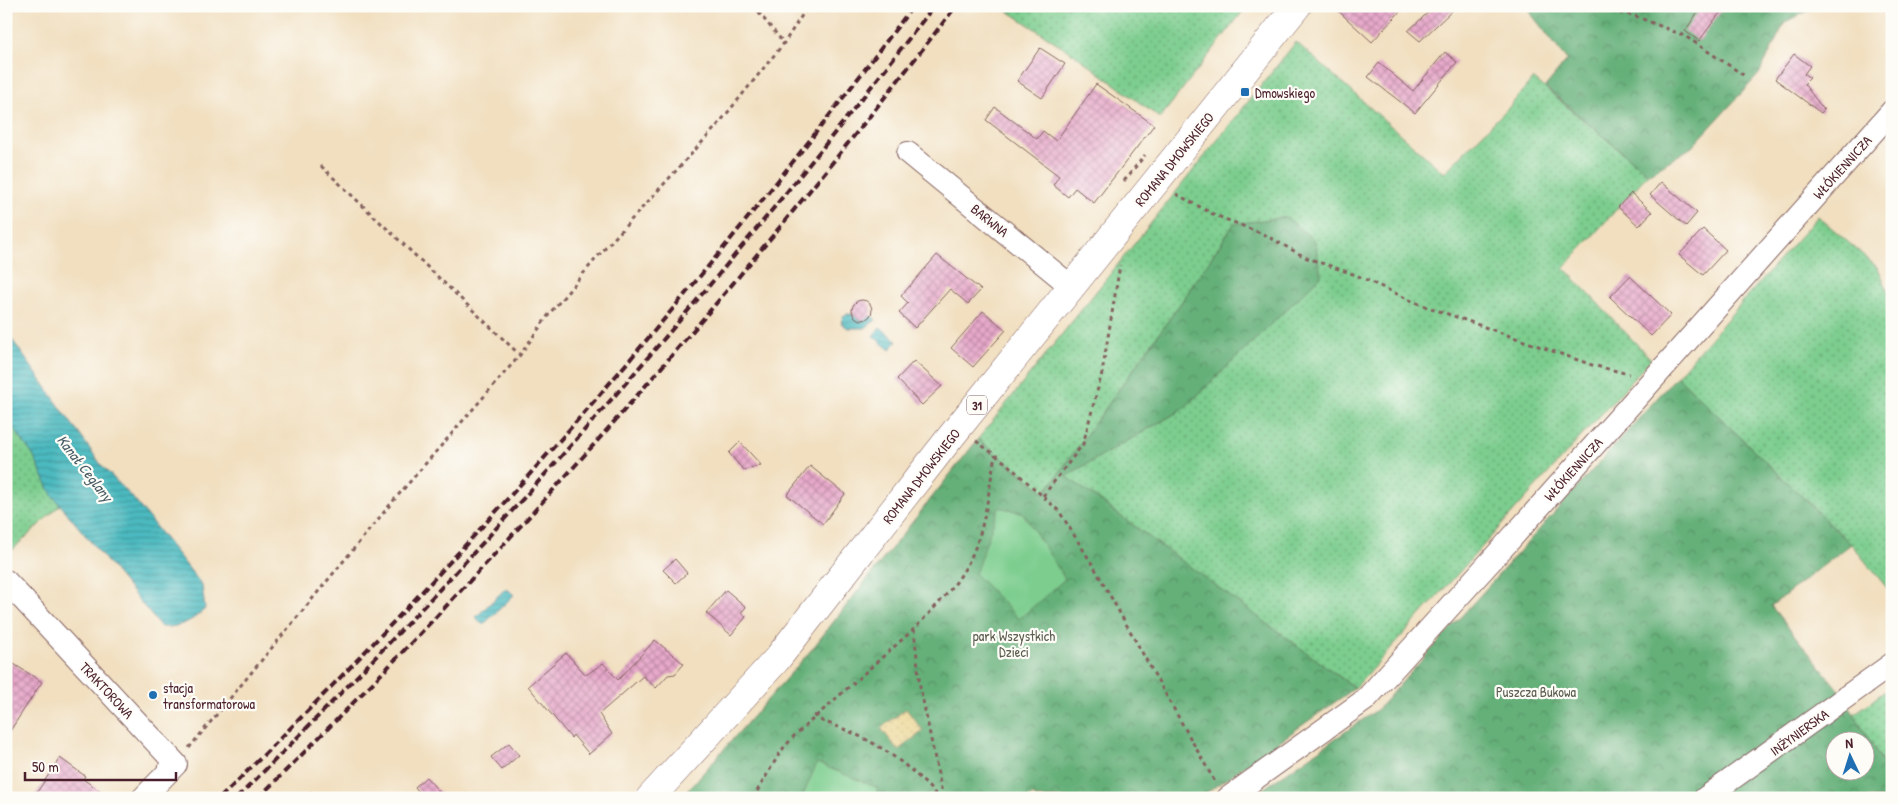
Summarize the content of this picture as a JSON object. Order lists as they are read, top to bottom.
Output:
{
  "streets": {
    "main road": ["ROMANA DMOWSKIEGO", "31"],
    "street": [
      "WŁÓKIENNICZA",
      "BARWNA",
      "TRAKTOROWA",
      "INŻYNIERSKA"
    ]
  },
  "crossings": [
    ["ROMANA DMOWSKIEGO", "BARWNA"]
  ],
  "water": ["Kanał Ceglany"],
  "parks": ["park Wszystkich Dzieci", "Puszcza Bukowa"],
  "places": {
    "transit": ["Dmowskiego"],
    "other": ["stacja transformatorowa"]
  },
  "scale_bar": "50 m",
  "north": "top"
}
